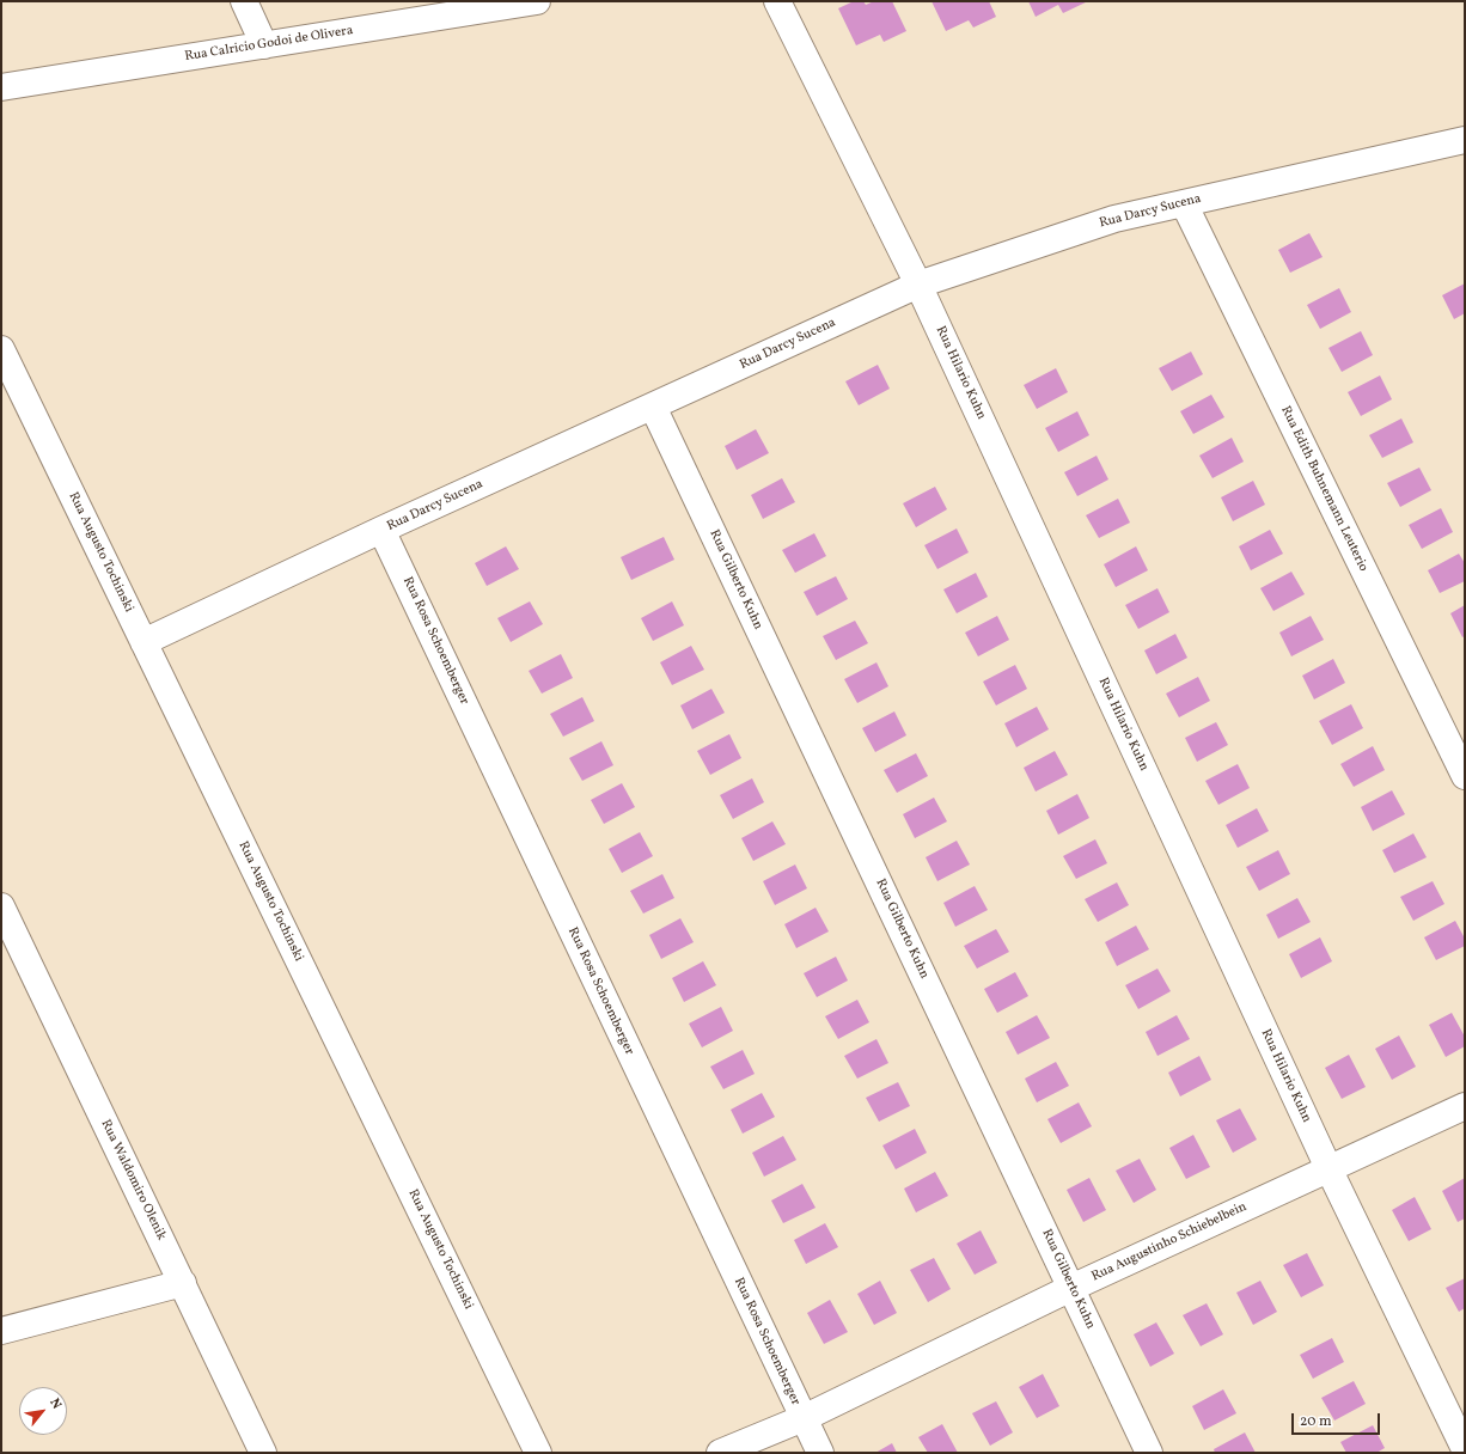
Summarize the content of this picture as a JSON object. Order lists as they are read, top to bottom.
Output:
{
  "streets": {
    "street": [
      "Rua Calricio Godoi de Olivera",
      "Rua Darcy Sucena",
      "Rua Hilario Kuhn",
      "Rua Edith Buhnemann Leuterio",
      "Rua Augusto Tochinski",
      "Rua Gilberto Kuhn",
      "Rua Rosa Schoemberger",
      "Rua Waldomiro Olenik",
      "Rua Augustinho Schiebelbein"
    ]
  },
  "crossings": [
    ["Rua Darcy Sucena", "Rua Hilario Kuhn"],
    ["Rua Darcy Sucena", "Rua Edith Buhnemann Leuterio"],
    ["Rua Darcy Sucena", "Rua Augusto Tochinski"],
    ["Rua Darcy Sucena", "Rua Gilberto Kuhn"],
    ["Rua Darcy Sucena", "Rua Rosa Schoemberger"],
    ["Rua Hilario Kuhn", "Rua Augustinho Schiebelbein"],
    ["Rua Gilberto Kuhn", "Rua Augustinho Schiebelbein"],
    ["Rua Rosa Schoemberger", "Rua Augustinho Schiebelbein"]
  ],
  "scale_bar": "20 m",
  "north": "top right"
}
